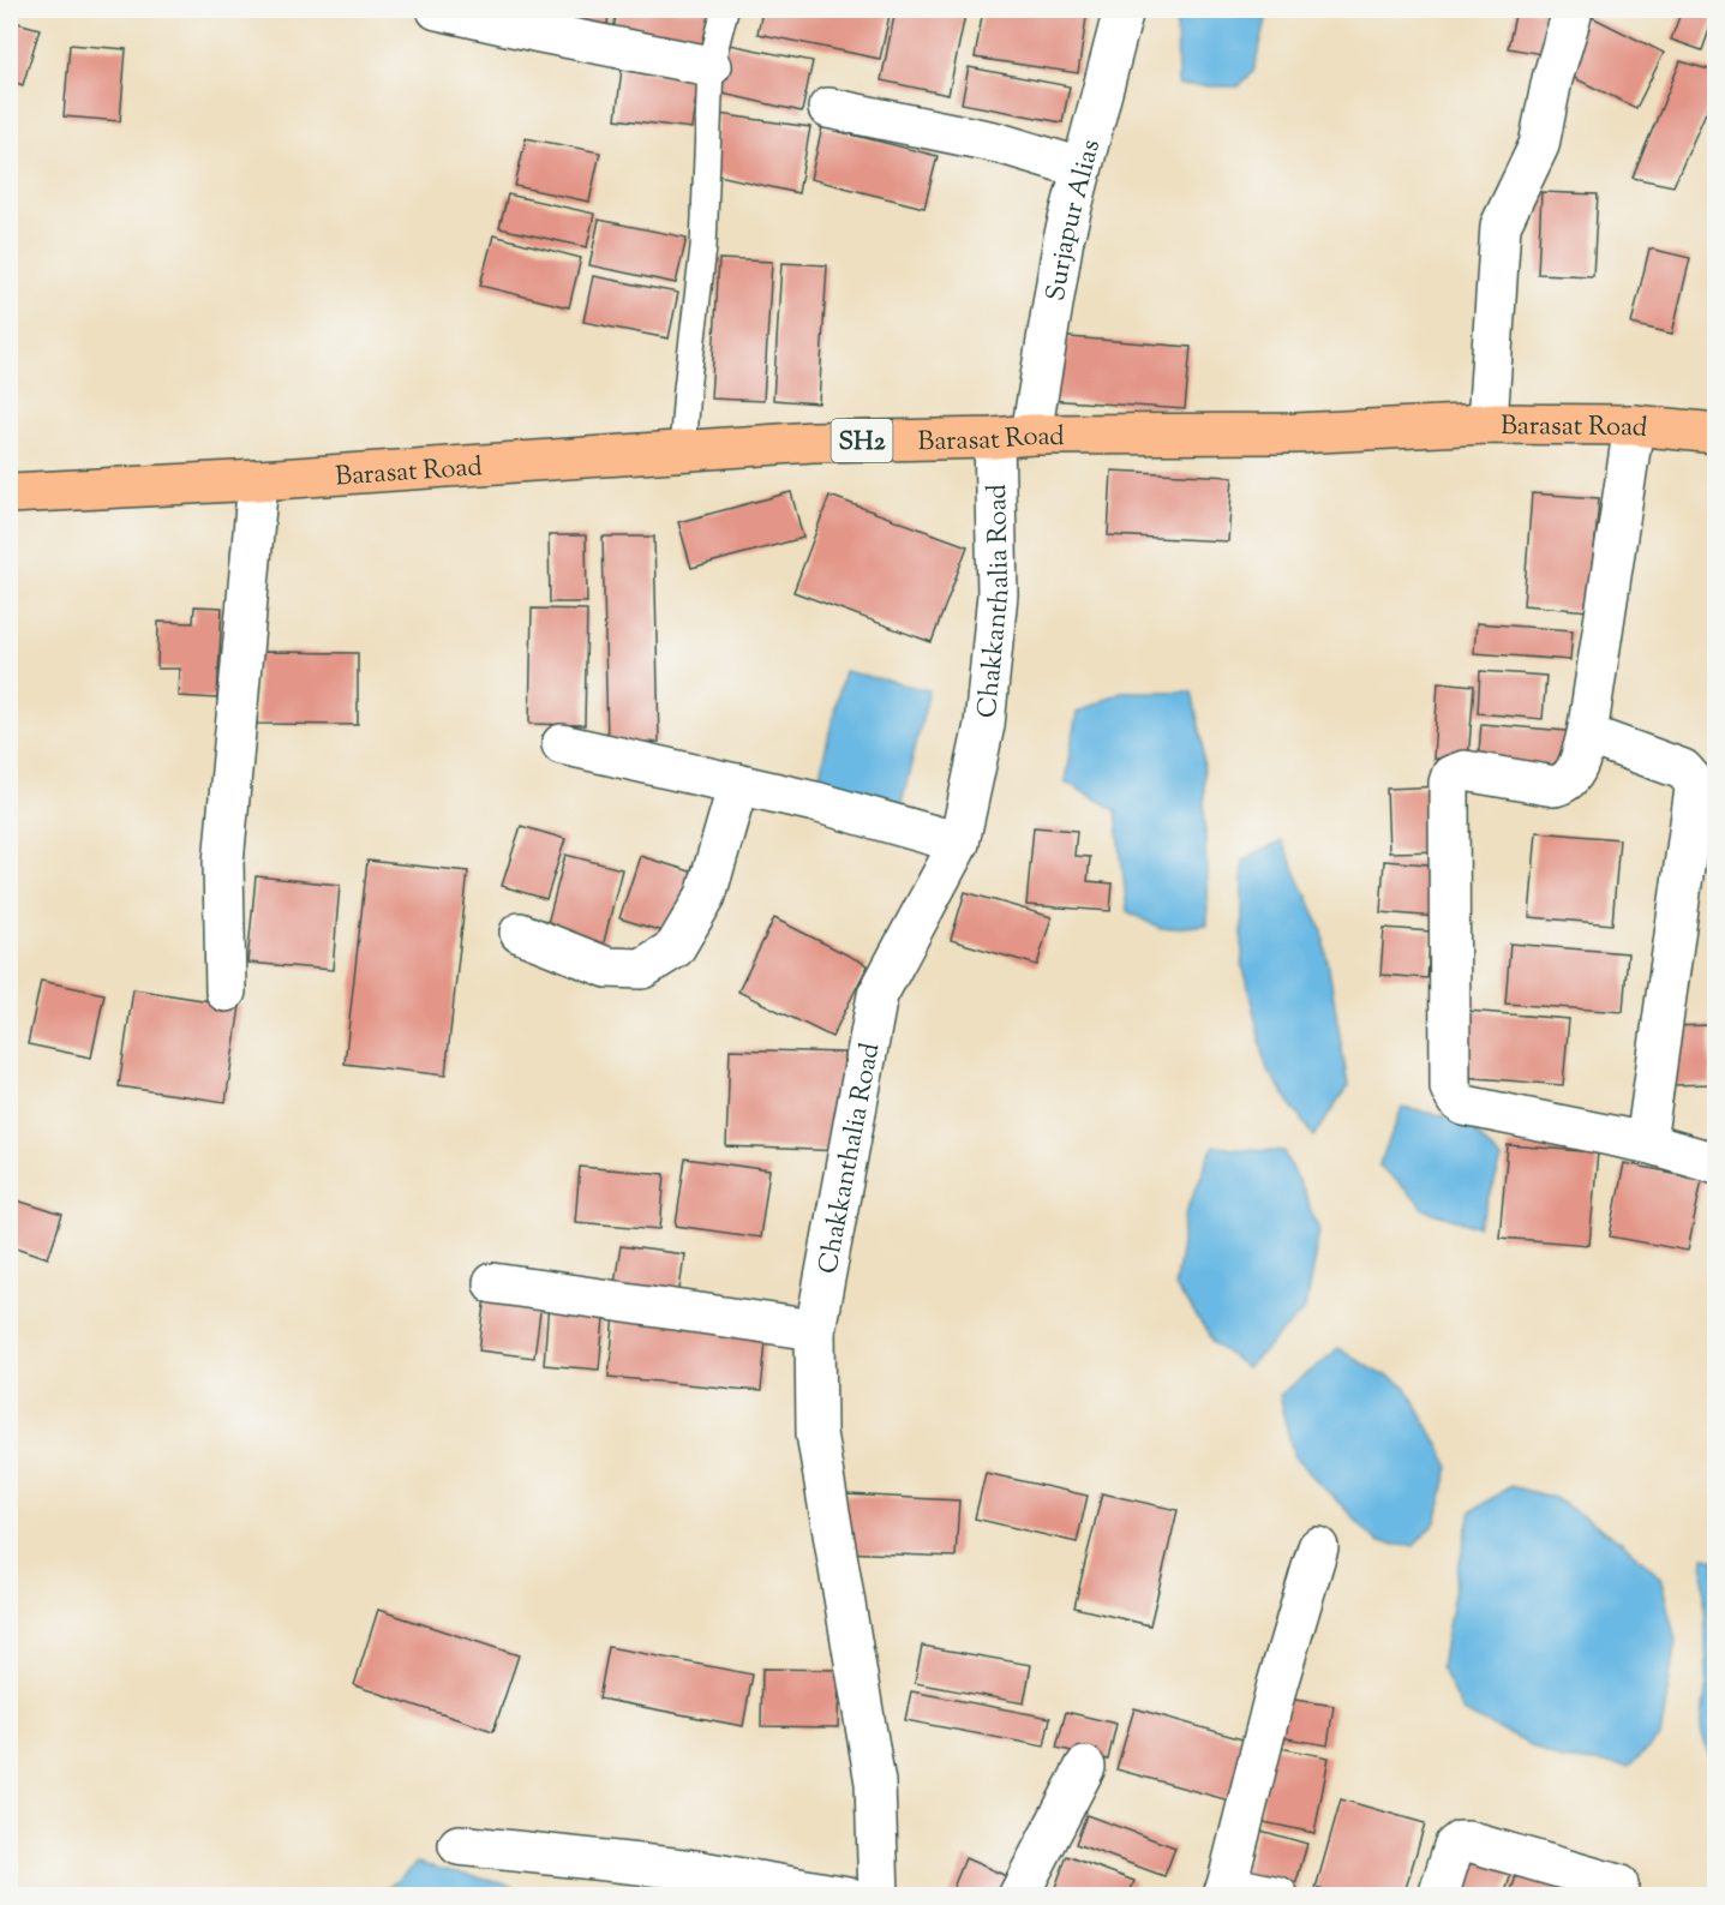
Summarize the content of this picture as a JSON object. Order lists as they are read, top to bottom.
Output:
{
  "streets": {
    "main road": ["Barasat Road", "SH2"],
    "street": ["Surjapur Alias", "Chakkanthalia Road"]
  },
  "crossings": [
    ["Surjapur Alias", "Barasat Road"],
    ["Surjapur Alias", "Chakkanthalia Road"],
    ["Barasat Road", "Chakkanthalia Road"]
  ]
}
